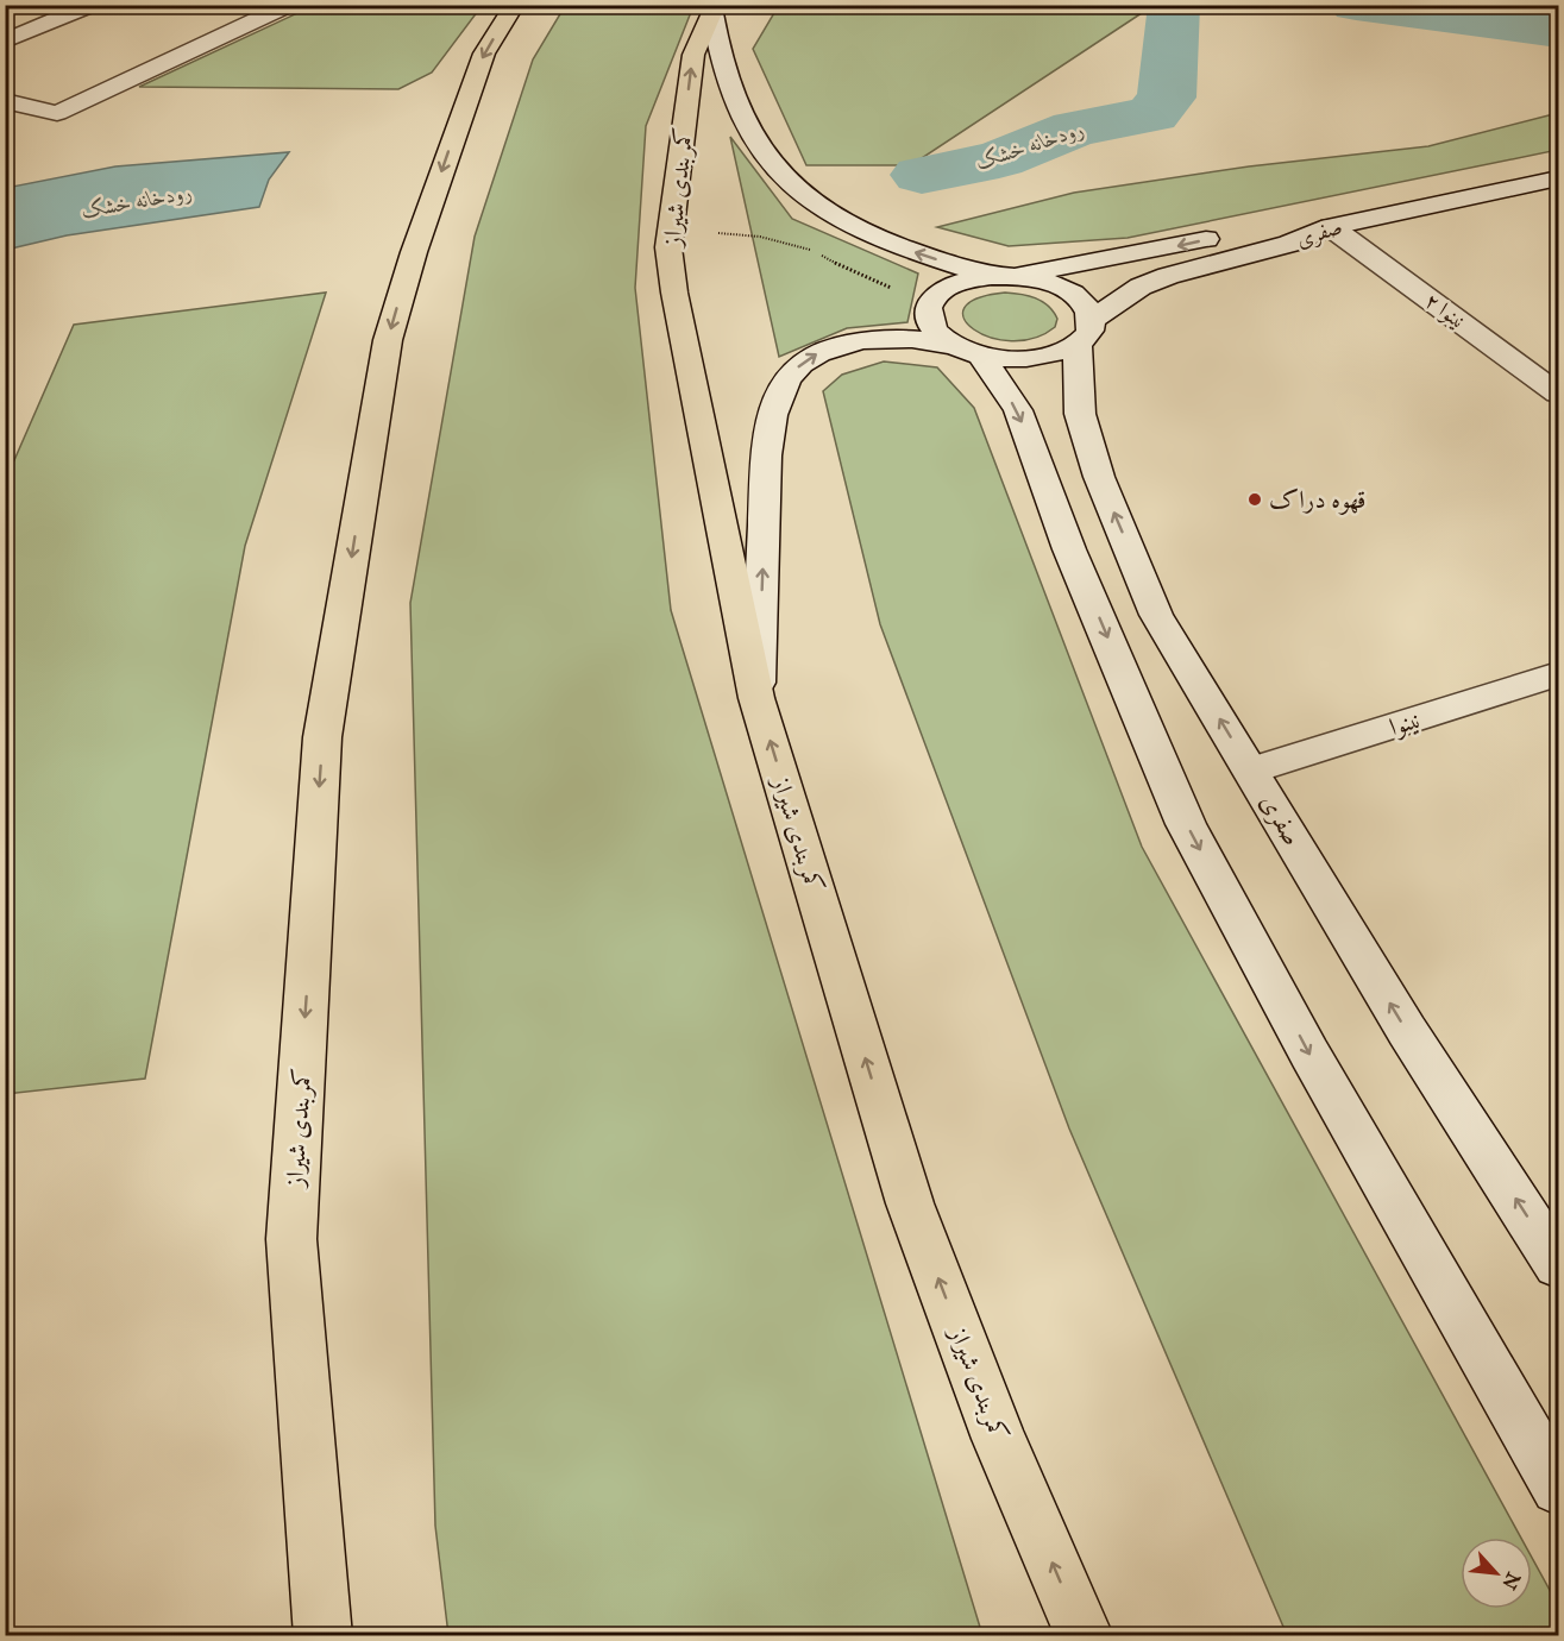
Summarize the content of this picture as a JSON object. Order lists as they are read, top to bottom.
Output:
{
  "streets": {
    "highway": ["کمربندی شیراز"],
    "street": ["صفری", "۲ نینوا", "نینوا"]
  },
  "crossings": [
    ["صفری", "۲ نینوا"],
    ["صفری", "نینوا"]
  ],
  "water": ["رودخانه خشک"],
  "places": ["قهوه دراک"],
  "north": "bottom right"
}
